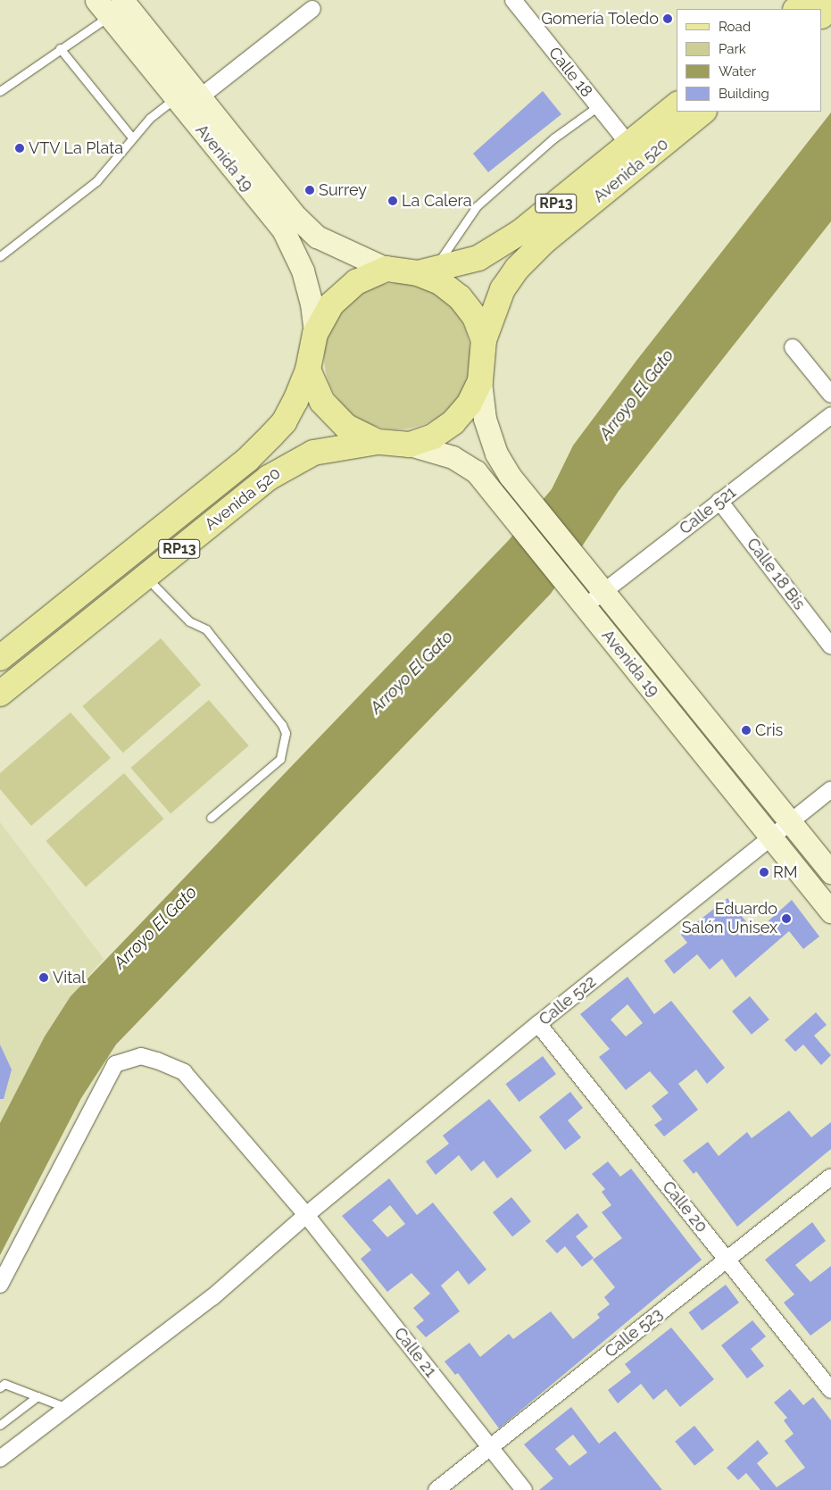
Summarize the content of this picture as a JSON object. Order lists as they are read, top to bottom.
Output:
{
  "streets": {
    "main road": ["Avenida 19", "Avenida 520", "RP13"],
    "street": [
      "Calle 18",
      "Calle 521",
      "Calle 18 Bis",
      "Calle 522",
      "Calle 20",
      "Calle 523",
      "Calle 21"
    ]
  },
  "crossings": [
    ["Calle 18", "Avenida 520"],
    ["Avenida 19", "RP13"],
    ["Avenida 19", "Calle 521"],
    ["Avenida 19", "Calle 522"],
    ["Avenida 520", "RP13"],
    ["Calle 521", "Calle 18 Bis"],
    ["Calle 522", "Calle 20"],
    ["Calle 522", "Calle 21"],
    ["Calle 20", "Calle 523"],
    ["Calle 523", "Calle 21"]
  ],
  "water": ["Arroyo El Gato"],
  "places": [
    "Gomería Toledo",
    "VTV La Plata",
    "Surrey",
    "La Calera",
    "Cris",
    "RM",
    "Eduardo Salón Unisex",
    "Vital"
  ],
  "legend": [
    "Road",
    "Park",
    "Water",
    "Building"
  ]
}
